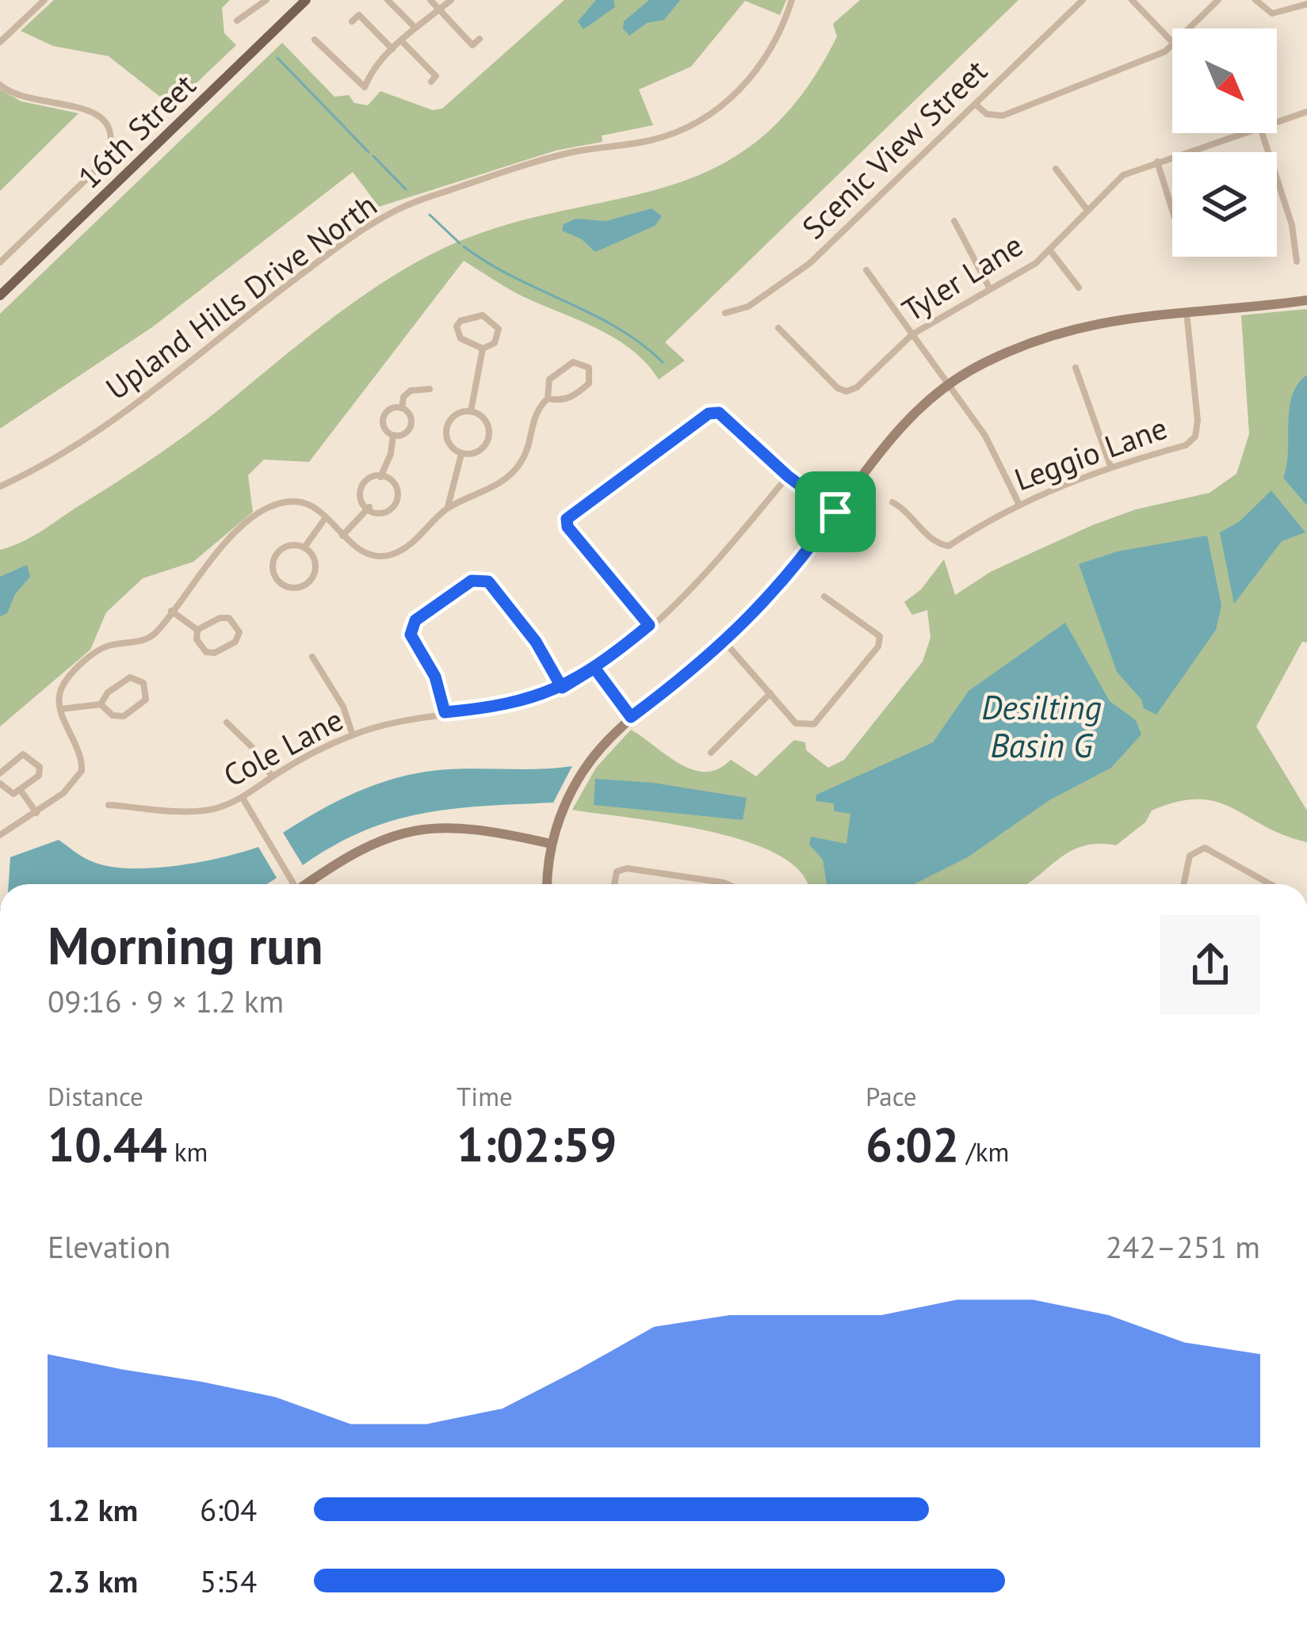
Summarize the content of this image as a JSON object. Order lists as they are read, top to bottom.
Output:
{
  "streets": {
    "main road": ["16th Street"],
    "street": [
      "Scenic View Street",
      "Tyler Lane",
      "Upland Hills Drive North",
      "Leggio Lane",
      "Cole Lane"
    ]
  },
  "water": ["Desilting Basin G"],
  "north": "bottom right",
  "page": {
    "heading": ["Morning run", "09:16 · 9 × 1.2 km"],
    "stats": [
      ["Distance", "10.44 km"],
      ["Time", "1:02:59"],
      ["Pace", "6:02 /km"]
    ],
    "chart": ["Elevation", "242–251 m"],
    "list": [
      {
        "name": "1.2 km",
        "note": "6:04"
      },
      {
        "name": "2.3 km",
        "note": "5:54"
      }
    ]
  }
}
